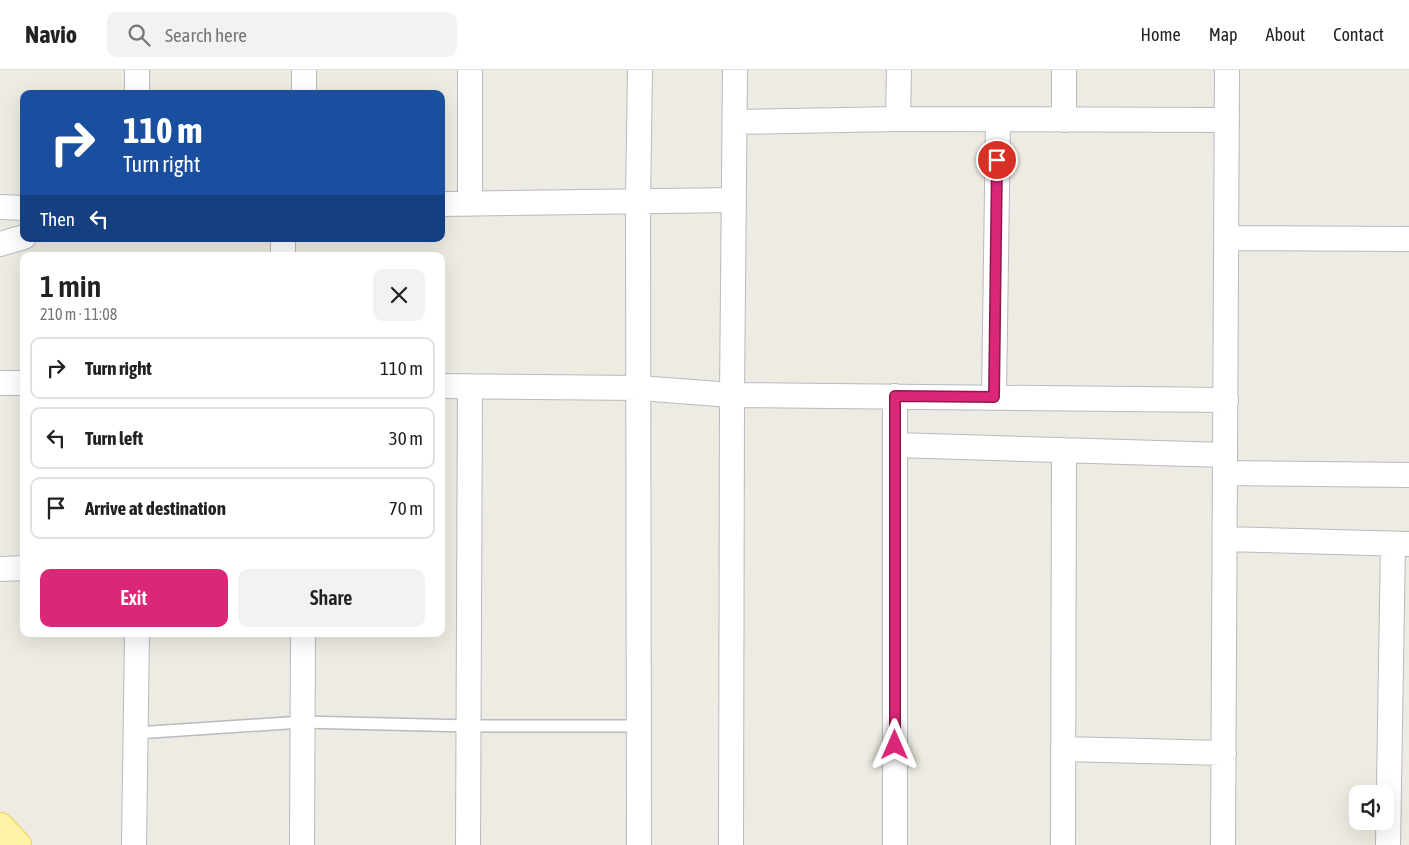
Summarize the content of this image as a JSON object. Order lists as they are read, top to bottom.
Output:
{
  "page": {
    "header": "Navio",
    "search": "Search here",
    "nav": [
      "Home",
      "Map",
      "About",
      "Contact"
    ],
    "turn": ["110 m", "Turn right"],
    "then": "Then",
    "heading": ["1 min", "210 m · 11:08"],
    "list": [
      {
        "name": "Turn right",
        "value": "110 m"
      },
      {
        "name": "Turn left",
        "value": "30 m"
      },
      {
        "name": "Arrive at destination",
        "value": "70 m"
      }
    ],
    "buttons": ["Exit", "Share"]
  }
}
